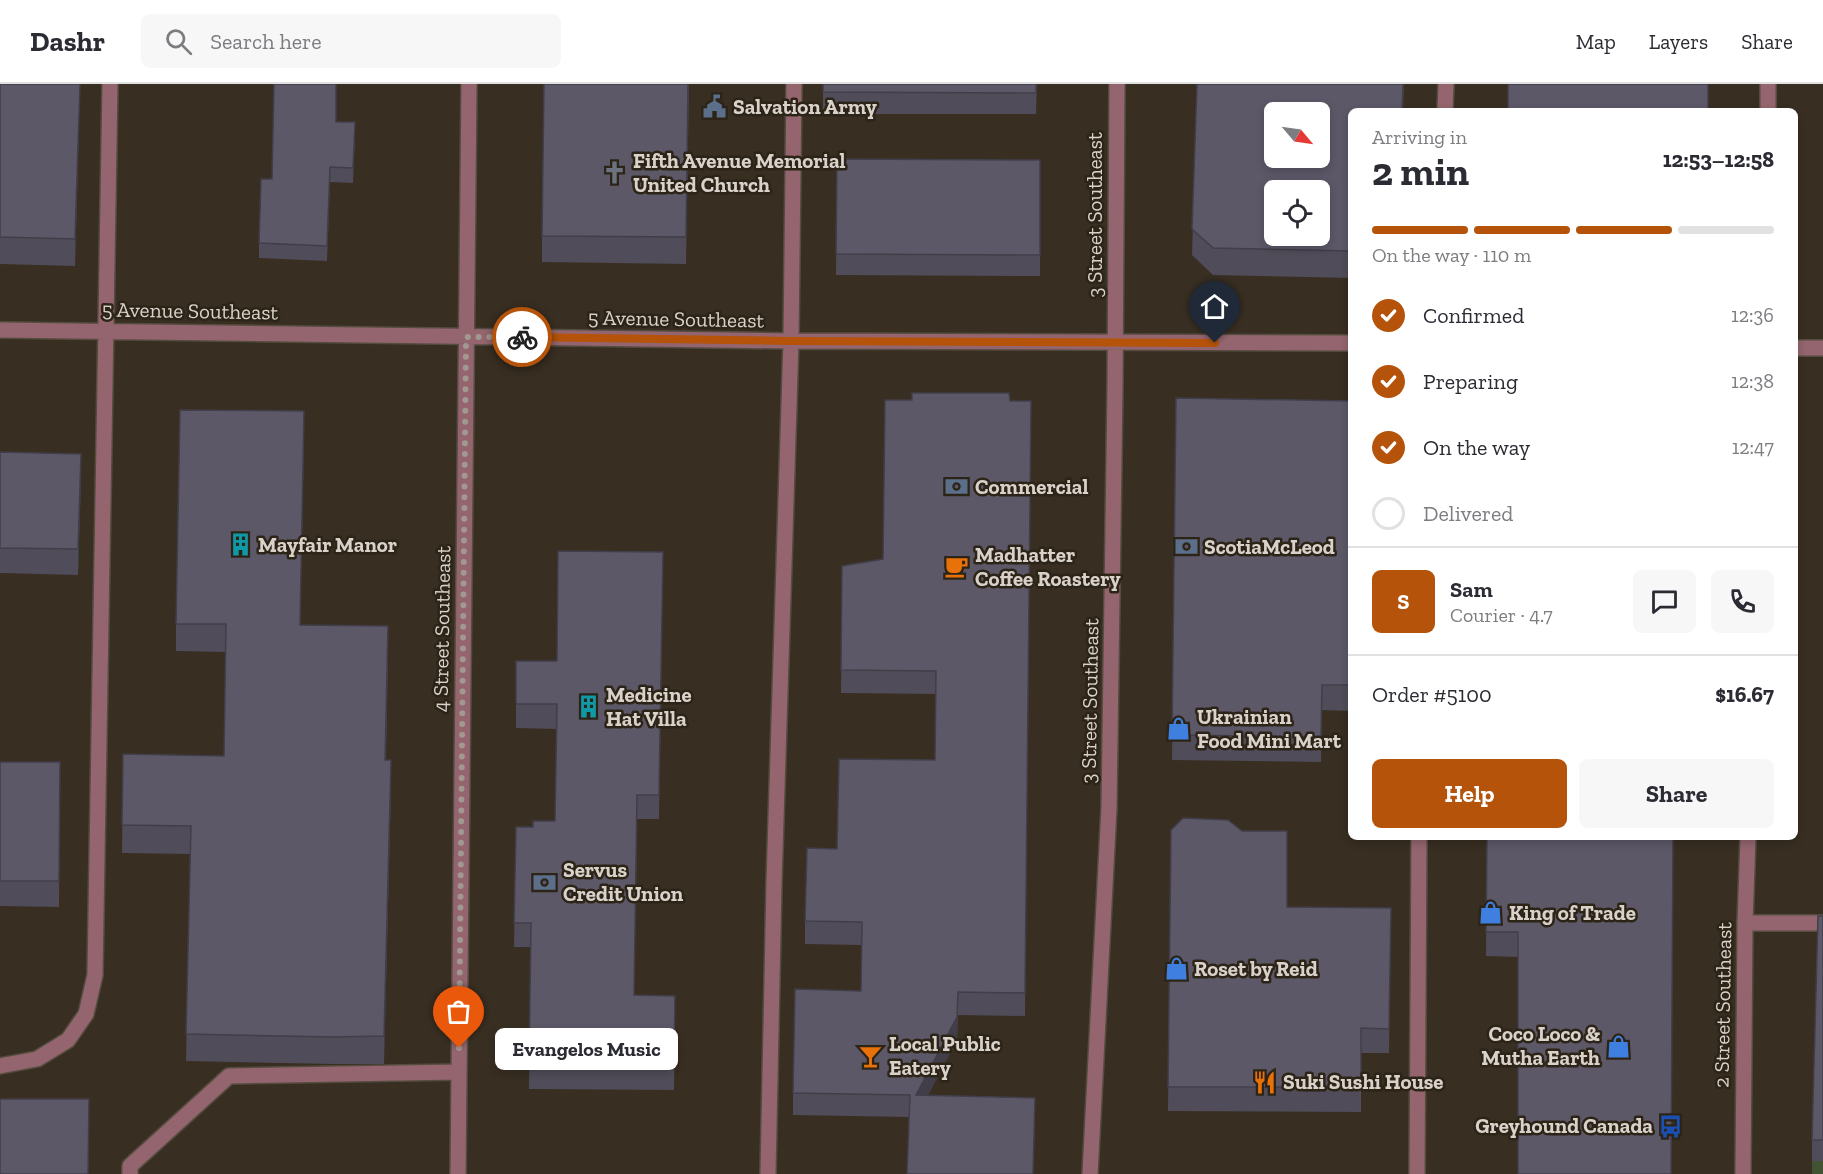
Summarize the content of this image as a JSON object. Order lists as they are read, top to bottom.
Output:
{
  "streets": {
    "street": [
      "3 Street Southeast",
      "5 Avenue Southeast",
      "4 Street Southeast",
      "2 Street Southeast"
    ]
  },
  "crossings": [
    ["3 Street Southeast", "5 Avenue Southeast"],
    ["5 Avenue Southeast", "4 Street Southeast"]
  ],
  "places": {
    "public building": ["Salvation Army"],
    "church": ["Fifth Avenue Memorial United Church"],
    "bank": ["Commercial", "ScotiaMcLeod", "Servus Credit Union"],
    "building": ["Mayfair Manor", "Medicine Hat Villa"],
    "cafe": ["Madhatter Coffee Roastery"],
    "shop": [
      "Ukrainian Food Mini Mart",
      "King of Trade",
      "Roset by Reid",
      "Coco Loco & Mutha Earth"
    ],
    "other": ["Evangelos Music"],
    "bar": ["Local Public Eatery"],
    "restaurant": ["Suki Sushi House"],
    "bus stop": ["Greyhound Canada"]
  },
  "north": "bottom right",
  "page": {
    "header": "Dashr",
    "search": "Search here",
    "nav": ["Map", "Layers", "Share"],
    "heading": ["2 min", "Arriving in", "12:53–12:58"],
    "panel": [
      "Sam",
      "Courier · 4.7",
      "Order #5100",
      "$16.67"
    ],
    "bar": "On the way · 110 m",
    "list": [
      ["Confirmed", "12:36"],
      ["Preparing", "12:38"],
      ["On the way", "12:47"],
      "Delivered"
    ],
    "round": "S",
    "buttons": ["Help", "Share"],
    "bubble": "Evangelos Music"
  }
}
